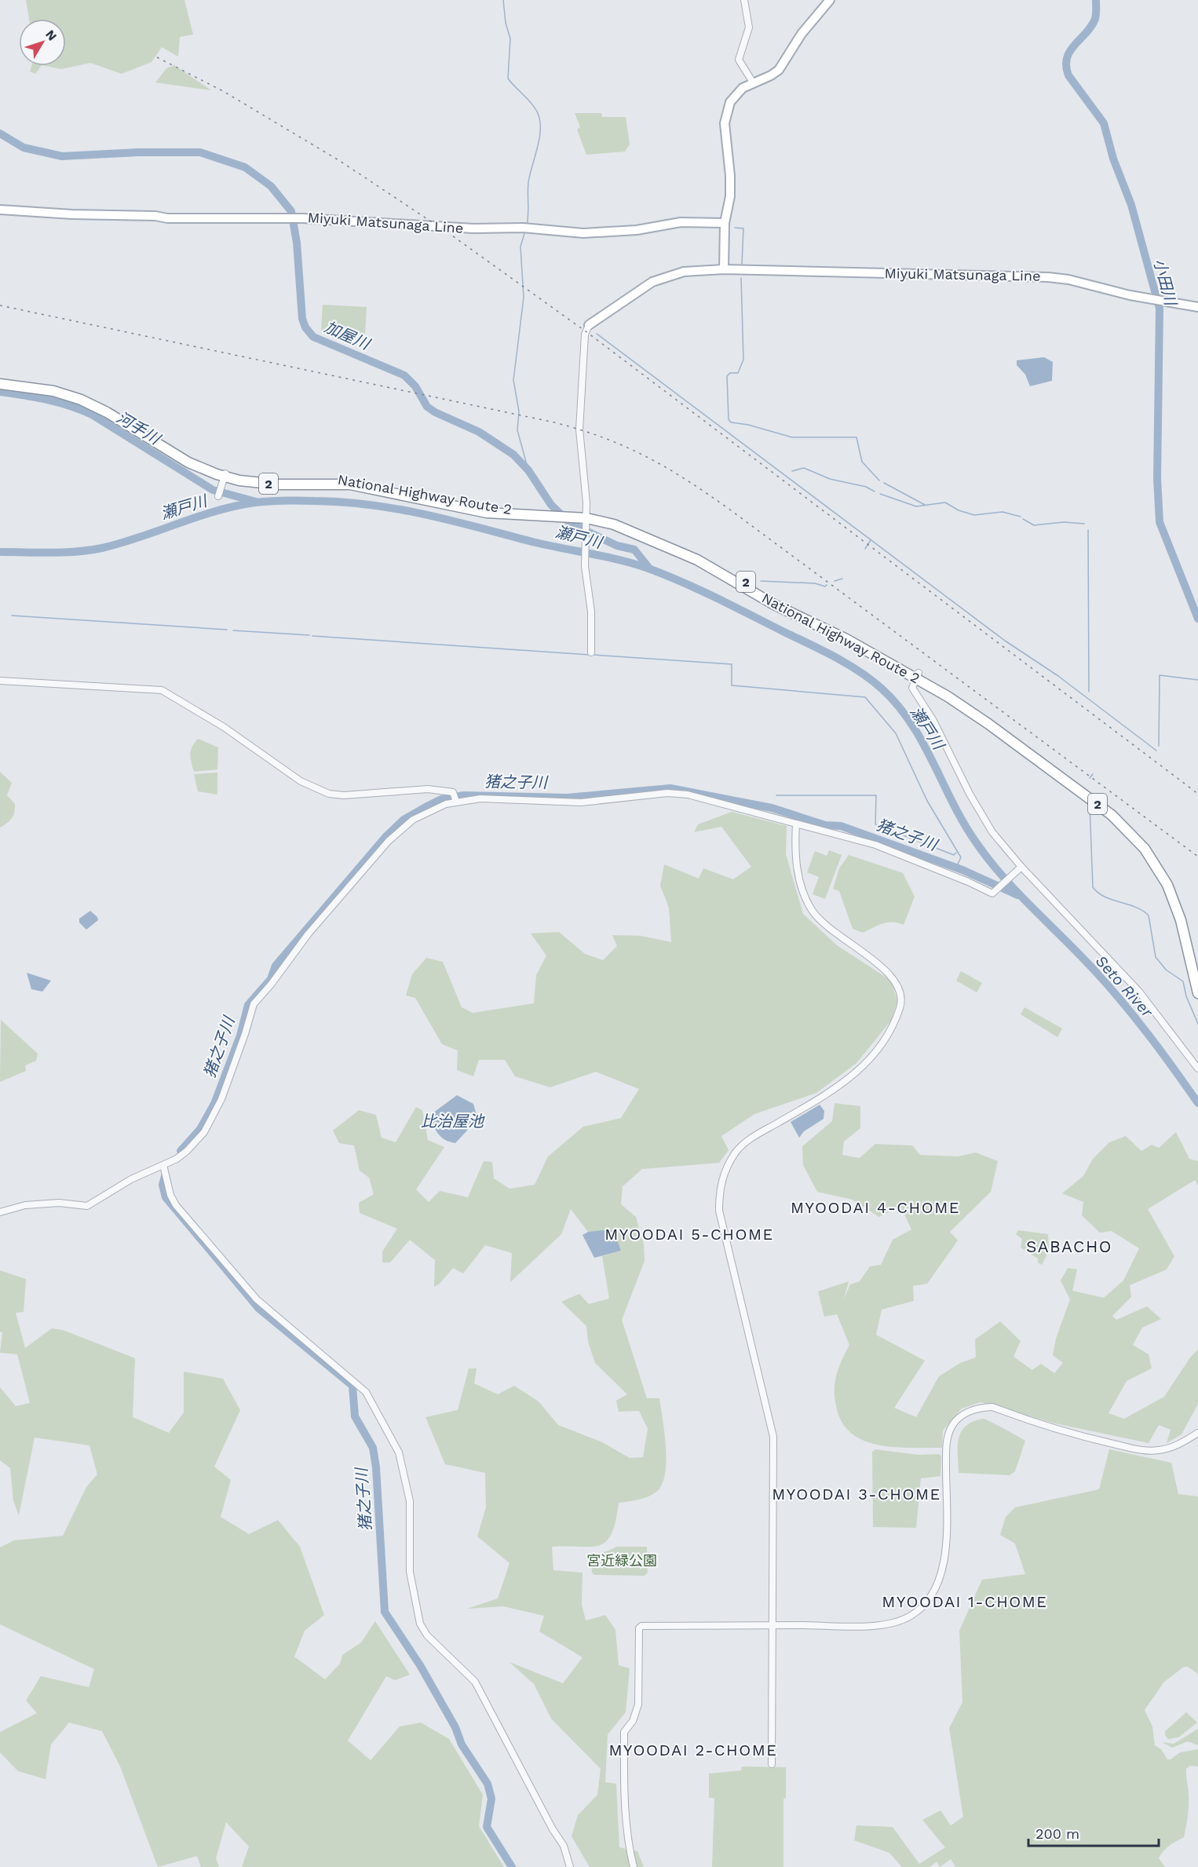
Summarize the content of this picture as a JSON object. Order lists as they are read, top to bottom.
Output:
{
  "streets": {
    "highway": ["2", "National Highway Route 2"],
    "main road": ["Miyuki Matsunaga Line"]
  },
  "districts": [
    "MYOODAI 4-CHOME",
    "MYOODAI 5-CHOME",
    "SABACHO",
    "MYOODAI 3-CHOME",
    "MYOODAI 1-CHOME",
    "MYOODAI 2-CHOME"
  ],
  "water": [
    "小田川",
    "加屋川",
    "河手川",
    "瀬戸川",
    "猪之子川",
    "Seto River",
    "比治屋池"
  ],
  "parks": ["宮近緑公園"],
  "scale_bar": "200 m",
  "north": "top right"
}
